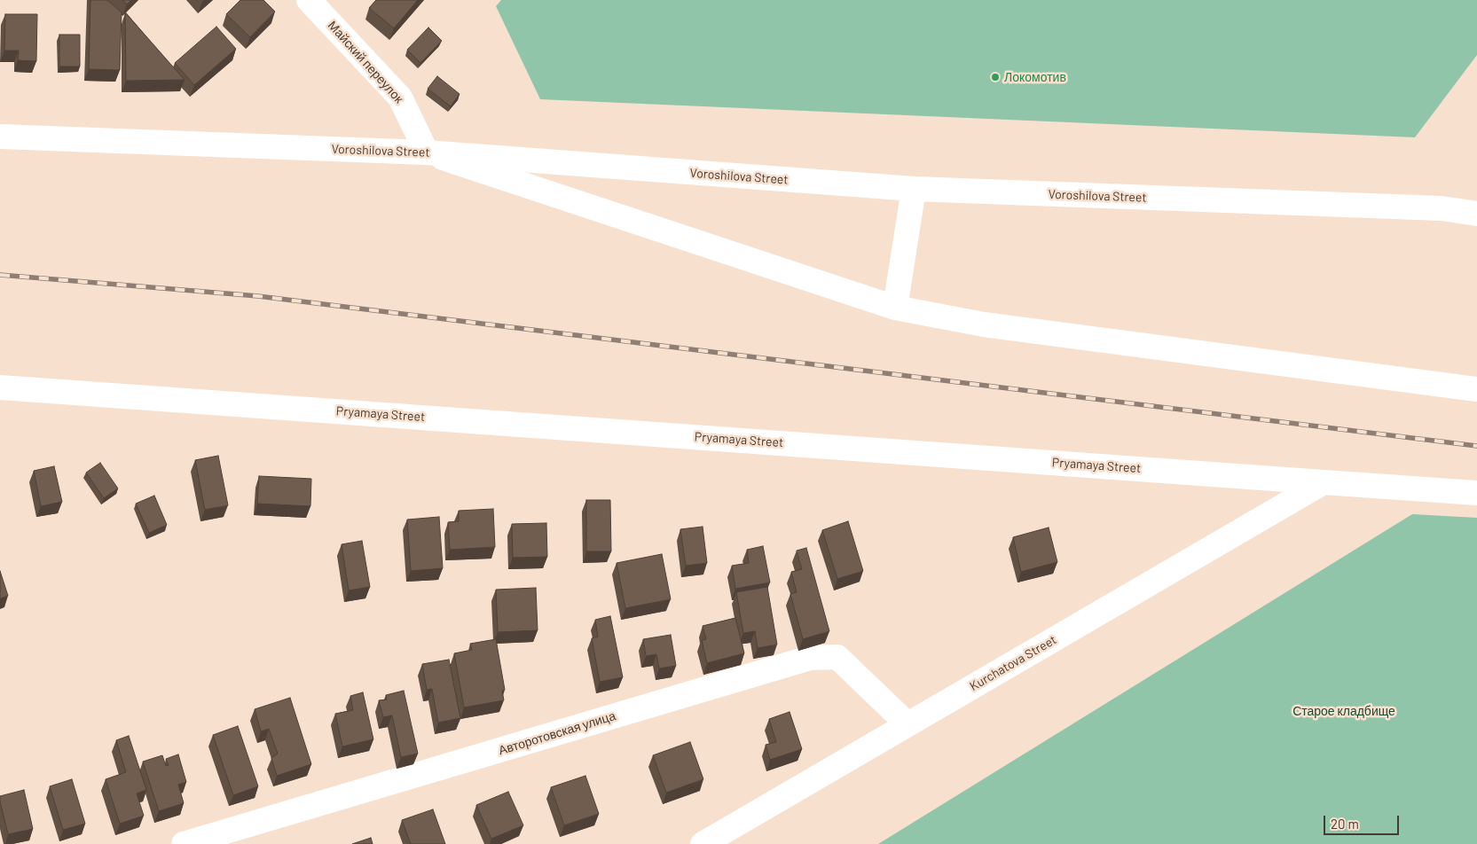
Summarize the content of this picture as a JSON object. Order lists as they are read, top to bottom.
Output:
{
  "streets": {
    "street": [
      "Майский переулок",
      "Voroshilova Street",
      "Pryamaya Street",
      "Kurchatova Street",
      "Авторотовская улица"
    ]
  },
  "crossings": [
    ["Майский переулок", "Voroshilova Street"],
    ["Pryamaya Street", "Kurchatova Street"],
    ["Kurchatova Street", "Авторотовская улица"]
  ],
  "parks": ["Старое кладбище"],
  "places": ["Локомотив"],
  "scale_bar": "20 m"
}
